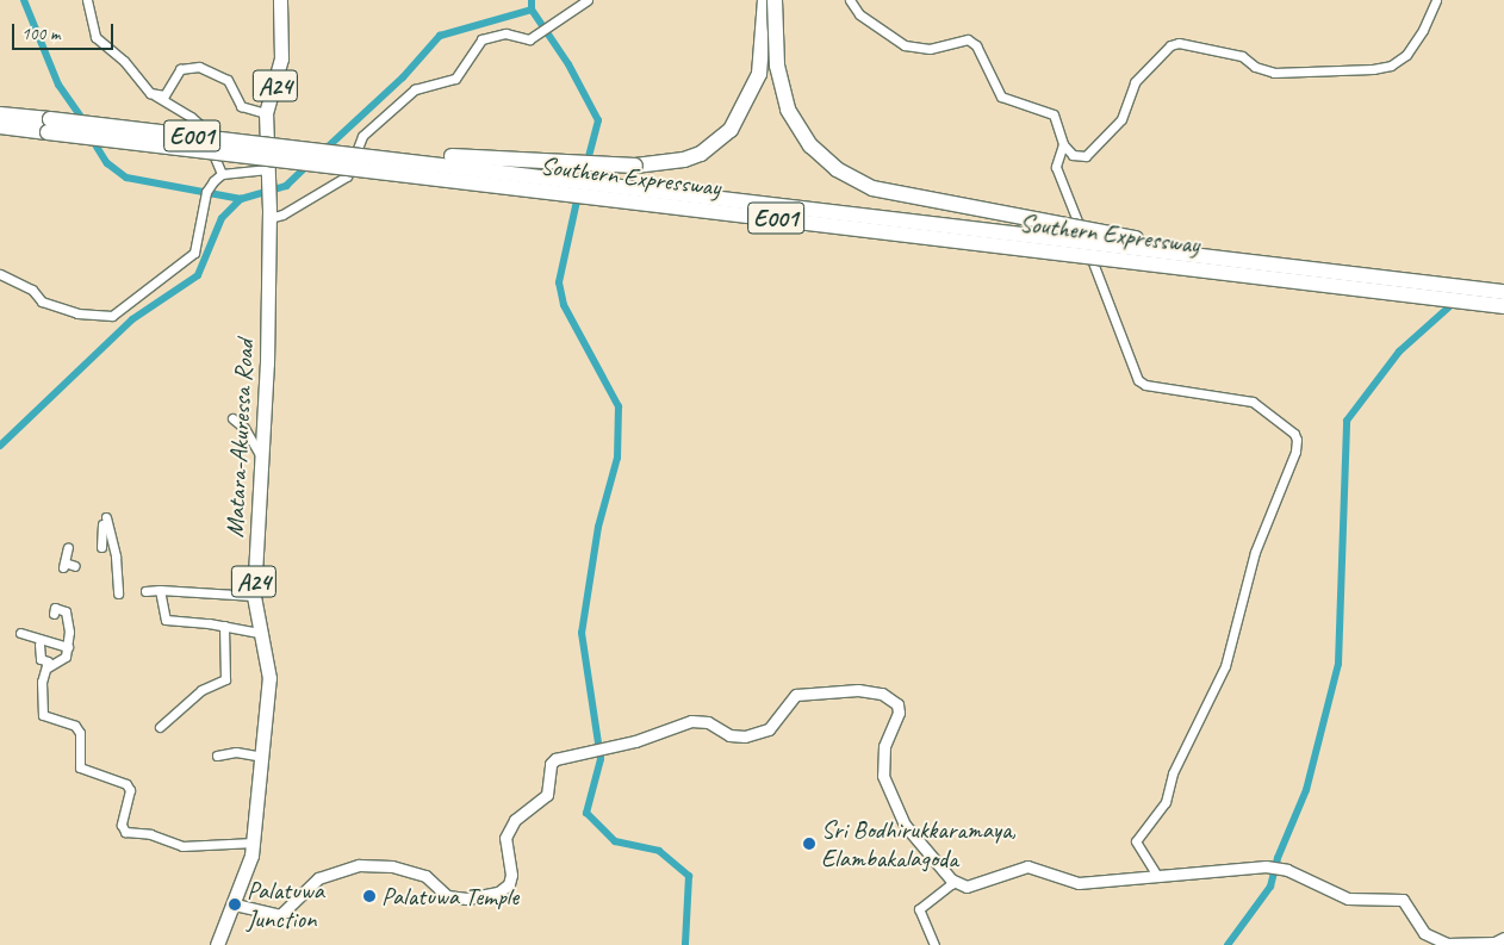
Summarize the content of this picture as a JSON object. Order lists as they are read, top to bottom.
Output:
{
  "streets": {
    "highway": [
      "A24",
      "E001",
      "Southern Expressway",
      "Matara-Akuressa Road"
    ]
  },
  "places": ["Sri Bodhirukkaramaya, Elambakalagoda", "Palatuwa Temple", "Palatuwa Junction"],
  "scale_bar": "100 m"
}
